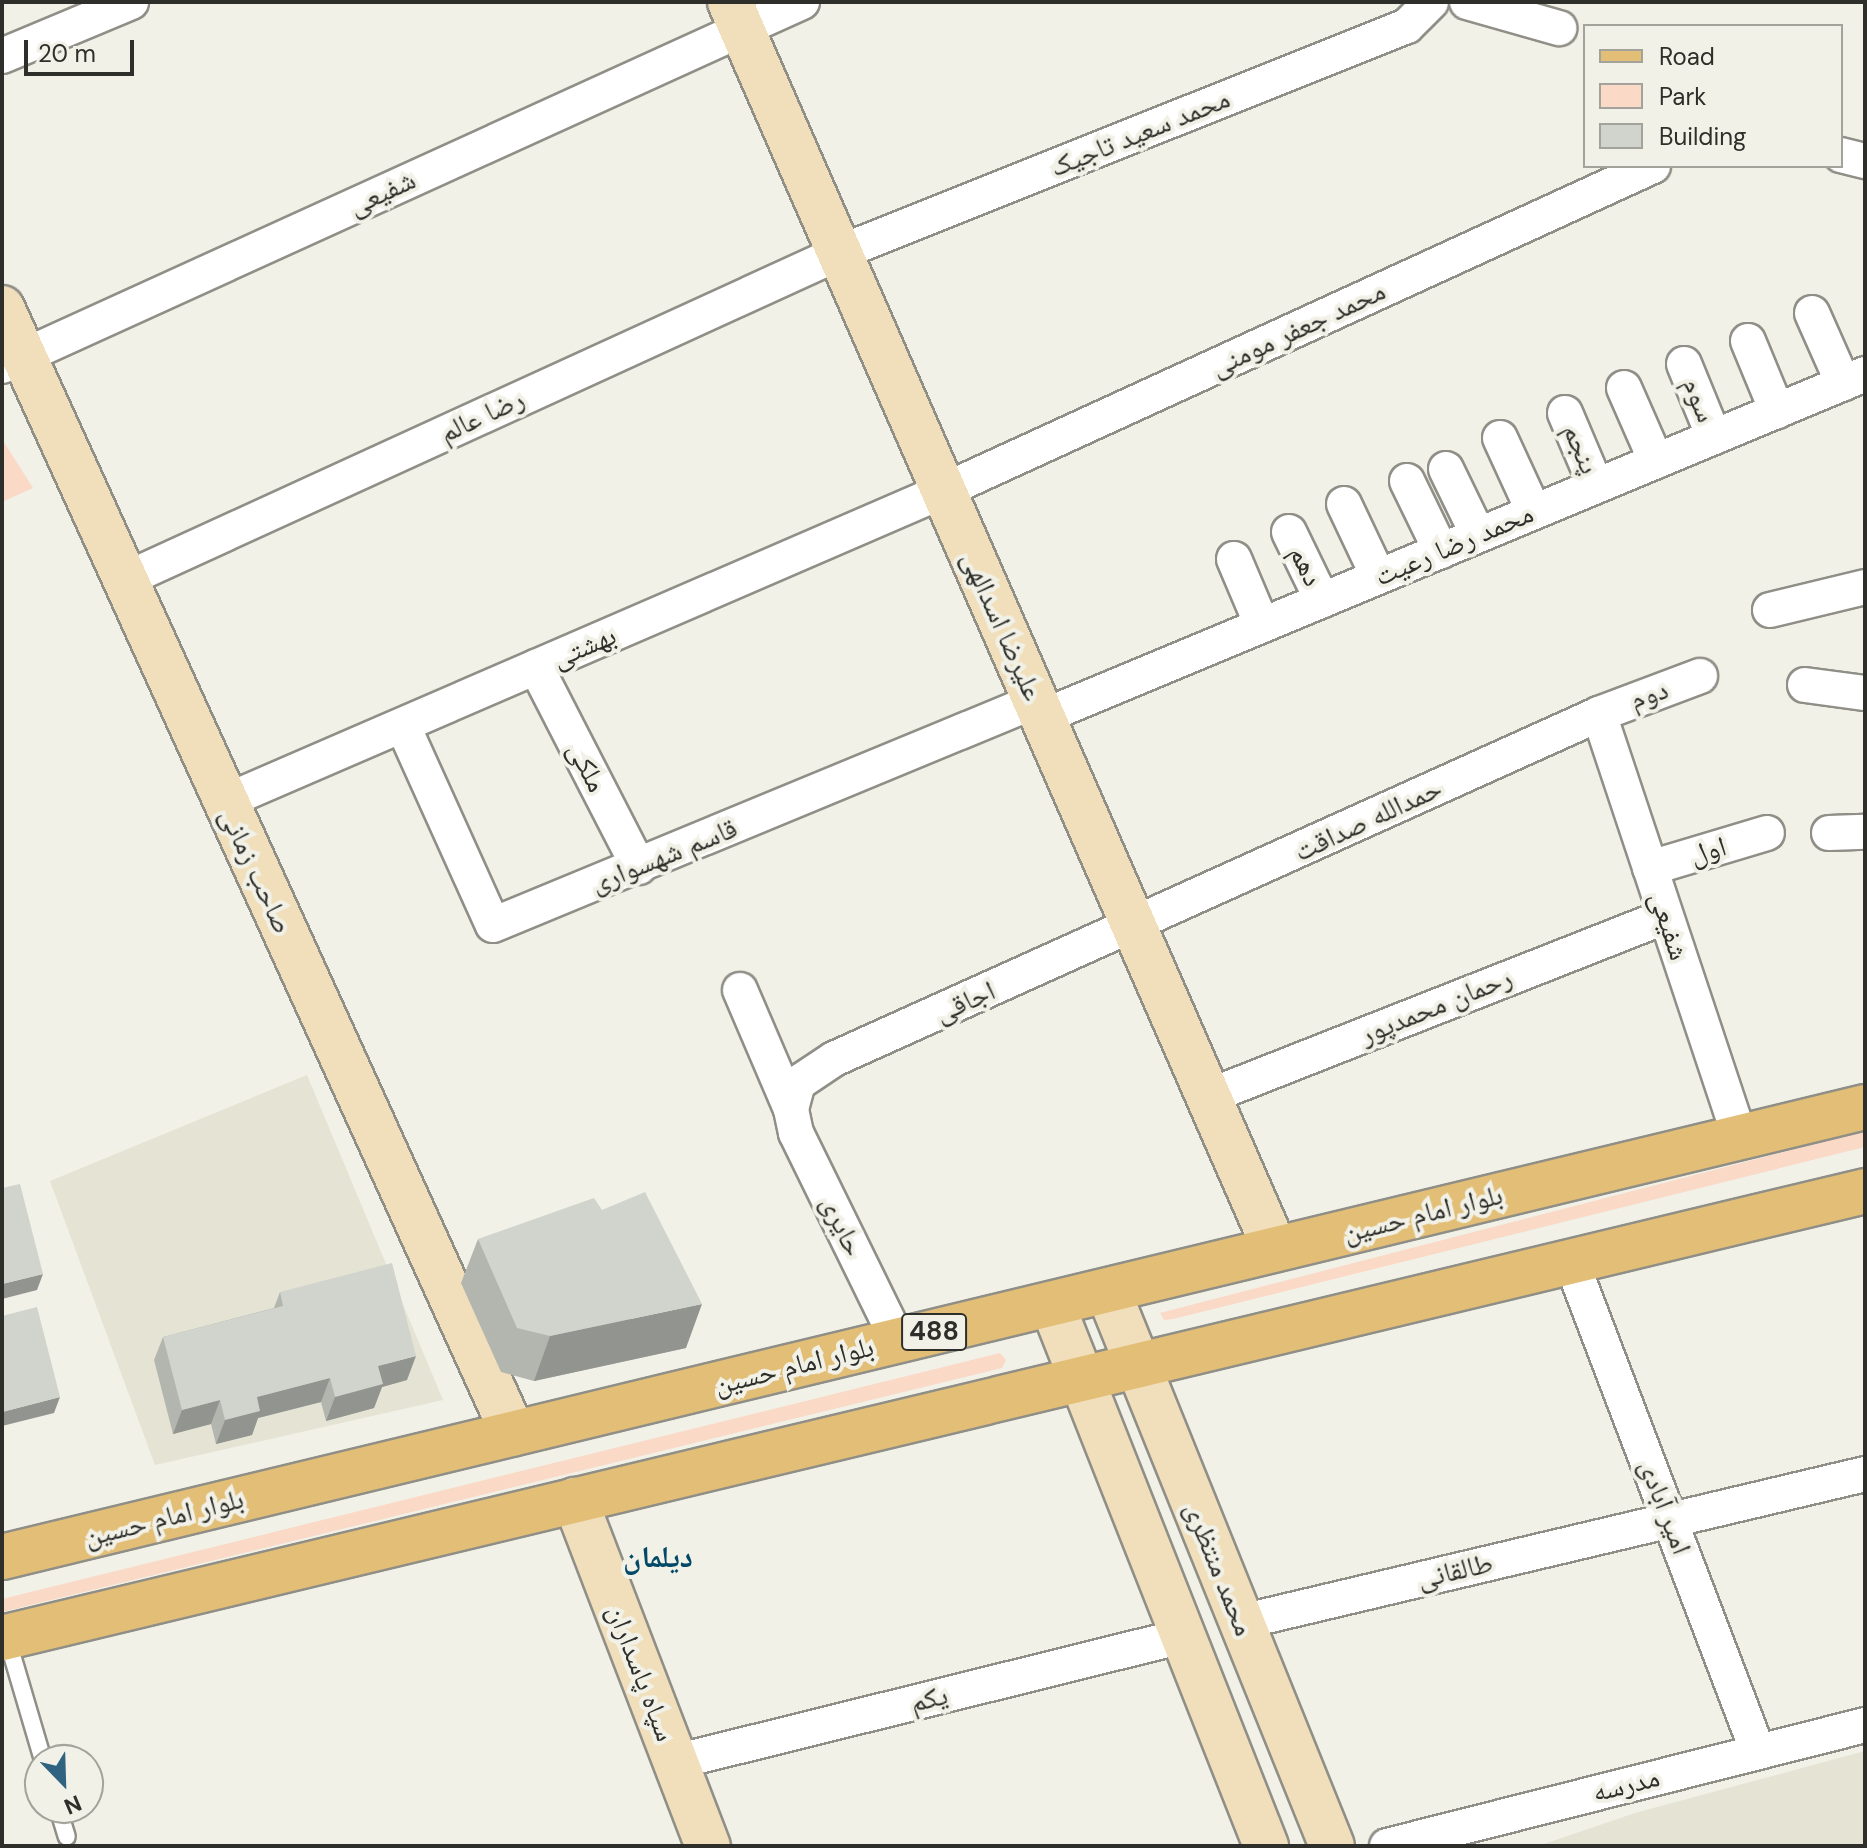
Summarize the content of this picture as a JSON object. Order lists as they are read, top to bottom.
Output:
{
  "streets": {
    "main road": ["بلوار امام حسین", "488"],
    "street": [
      "محمد سعید تاجیک",
      "شفیعی",
      "محمد جعفر مومنی",
      "سوم",
      "رضا عالم",
      "پنجم",
      "محمد رضا رعیت",
      "دهم",
      "علیرضا اسدالهی",
      "بهشتی",
      "دوم",
      "ملکی",
      "حمدالله صداقت",
      "اول",
      "قاسم شهسواری",
      "صاحب زمانی",
      "اجاقی",
      "رحمان محمدپور",
      "حایری",
      "امیر آبادی",
      "محمد منتظری",
      "طالقانی",
      "سپاه پاسداران",
      "یکم",
      "مدرسه"
    ]
  },
  "crossings": [
    ["محمد سعید تاجیک", "رضا عالم"],
    ["محمد سعید تاجیک", "علیرضا اسدالهی"],
    ["شفیعی", "علیرضا اسدالهی"],
    ["شفیعی", "دوم"],
    ["شفیعی", "حمدالله صداقت"],
    ["شفیعی", "اول"],
    ["شفیعی", "صاحب زمانی"],
    ["شفیعی", "رحمان محمدپور"],
    ["شفیعی", "بلوار امام حسین"],
    ["محمد جعفر مومنی", "علیرضا اسدالهی"],
    ["محمد جعفر مومنی", "بهشتی"],
    ["سوم", "محمد رضا رعیت"],
    ["رضا عالم", "علیرضا اسدالهی"],
    ["رضا عالم", "صاحب زمانی"],
    ["پنجم", "محمد رضا رعیت"],
    ["محمد رضا رعیت", "دهم"],
    ["محمد رضا رعیت", "علیرضا اسدالهی"],
    ["محمد رضا رعیت", "قاسم شهسواری"],
    ["علیرضا اسدالهی", "بهشتی"],
    ["علیرضا اسدالهی", "حمدالله صداقت"],
    ["علیرضا اسدالهی", "قاسم شهسواری"],
    ["علیرضا اسدالهی", "اجاقی"],
    ["علیرضا اسدالهی", "رحمان محمدپور"],
    ["علیرضا اسدالهی", "بلوار امام حسین"],
    ["بهشتی", "ملکی"],
    ["بهشتی", "قاسم شهسواری"],
    ["بهشتی", "صاحب زمانی"],
    ["دوم", "حمدالله صداقت"],
    ["ملکی", "قاسم شهسواری"],
    ["حمدالله صداقت", "اجاقی"],
    ["صاحب زمانی", "بلوار امام حسین"],
    ["اجاقی", "حایری"],
    ["بلوار امام حسین", "حایری"],
    ["بلوار امام حسین", "محمد منتظری"],
    ["امیر آبادی", "طالقانی"],
    ["امیر آبادی", "مدرسه"],
    ["محمد منتظری", "طالقانی"],
    ["محمد منتظری", "یکم"],
    ["سپاه پاسداران", "یکم"]
  ],
  "districts": ["دیلمان"],
  "legend": ["Road", "Park", "Building"],
  "scale_bar": "20 m",
  "north": "bottom right"
}
